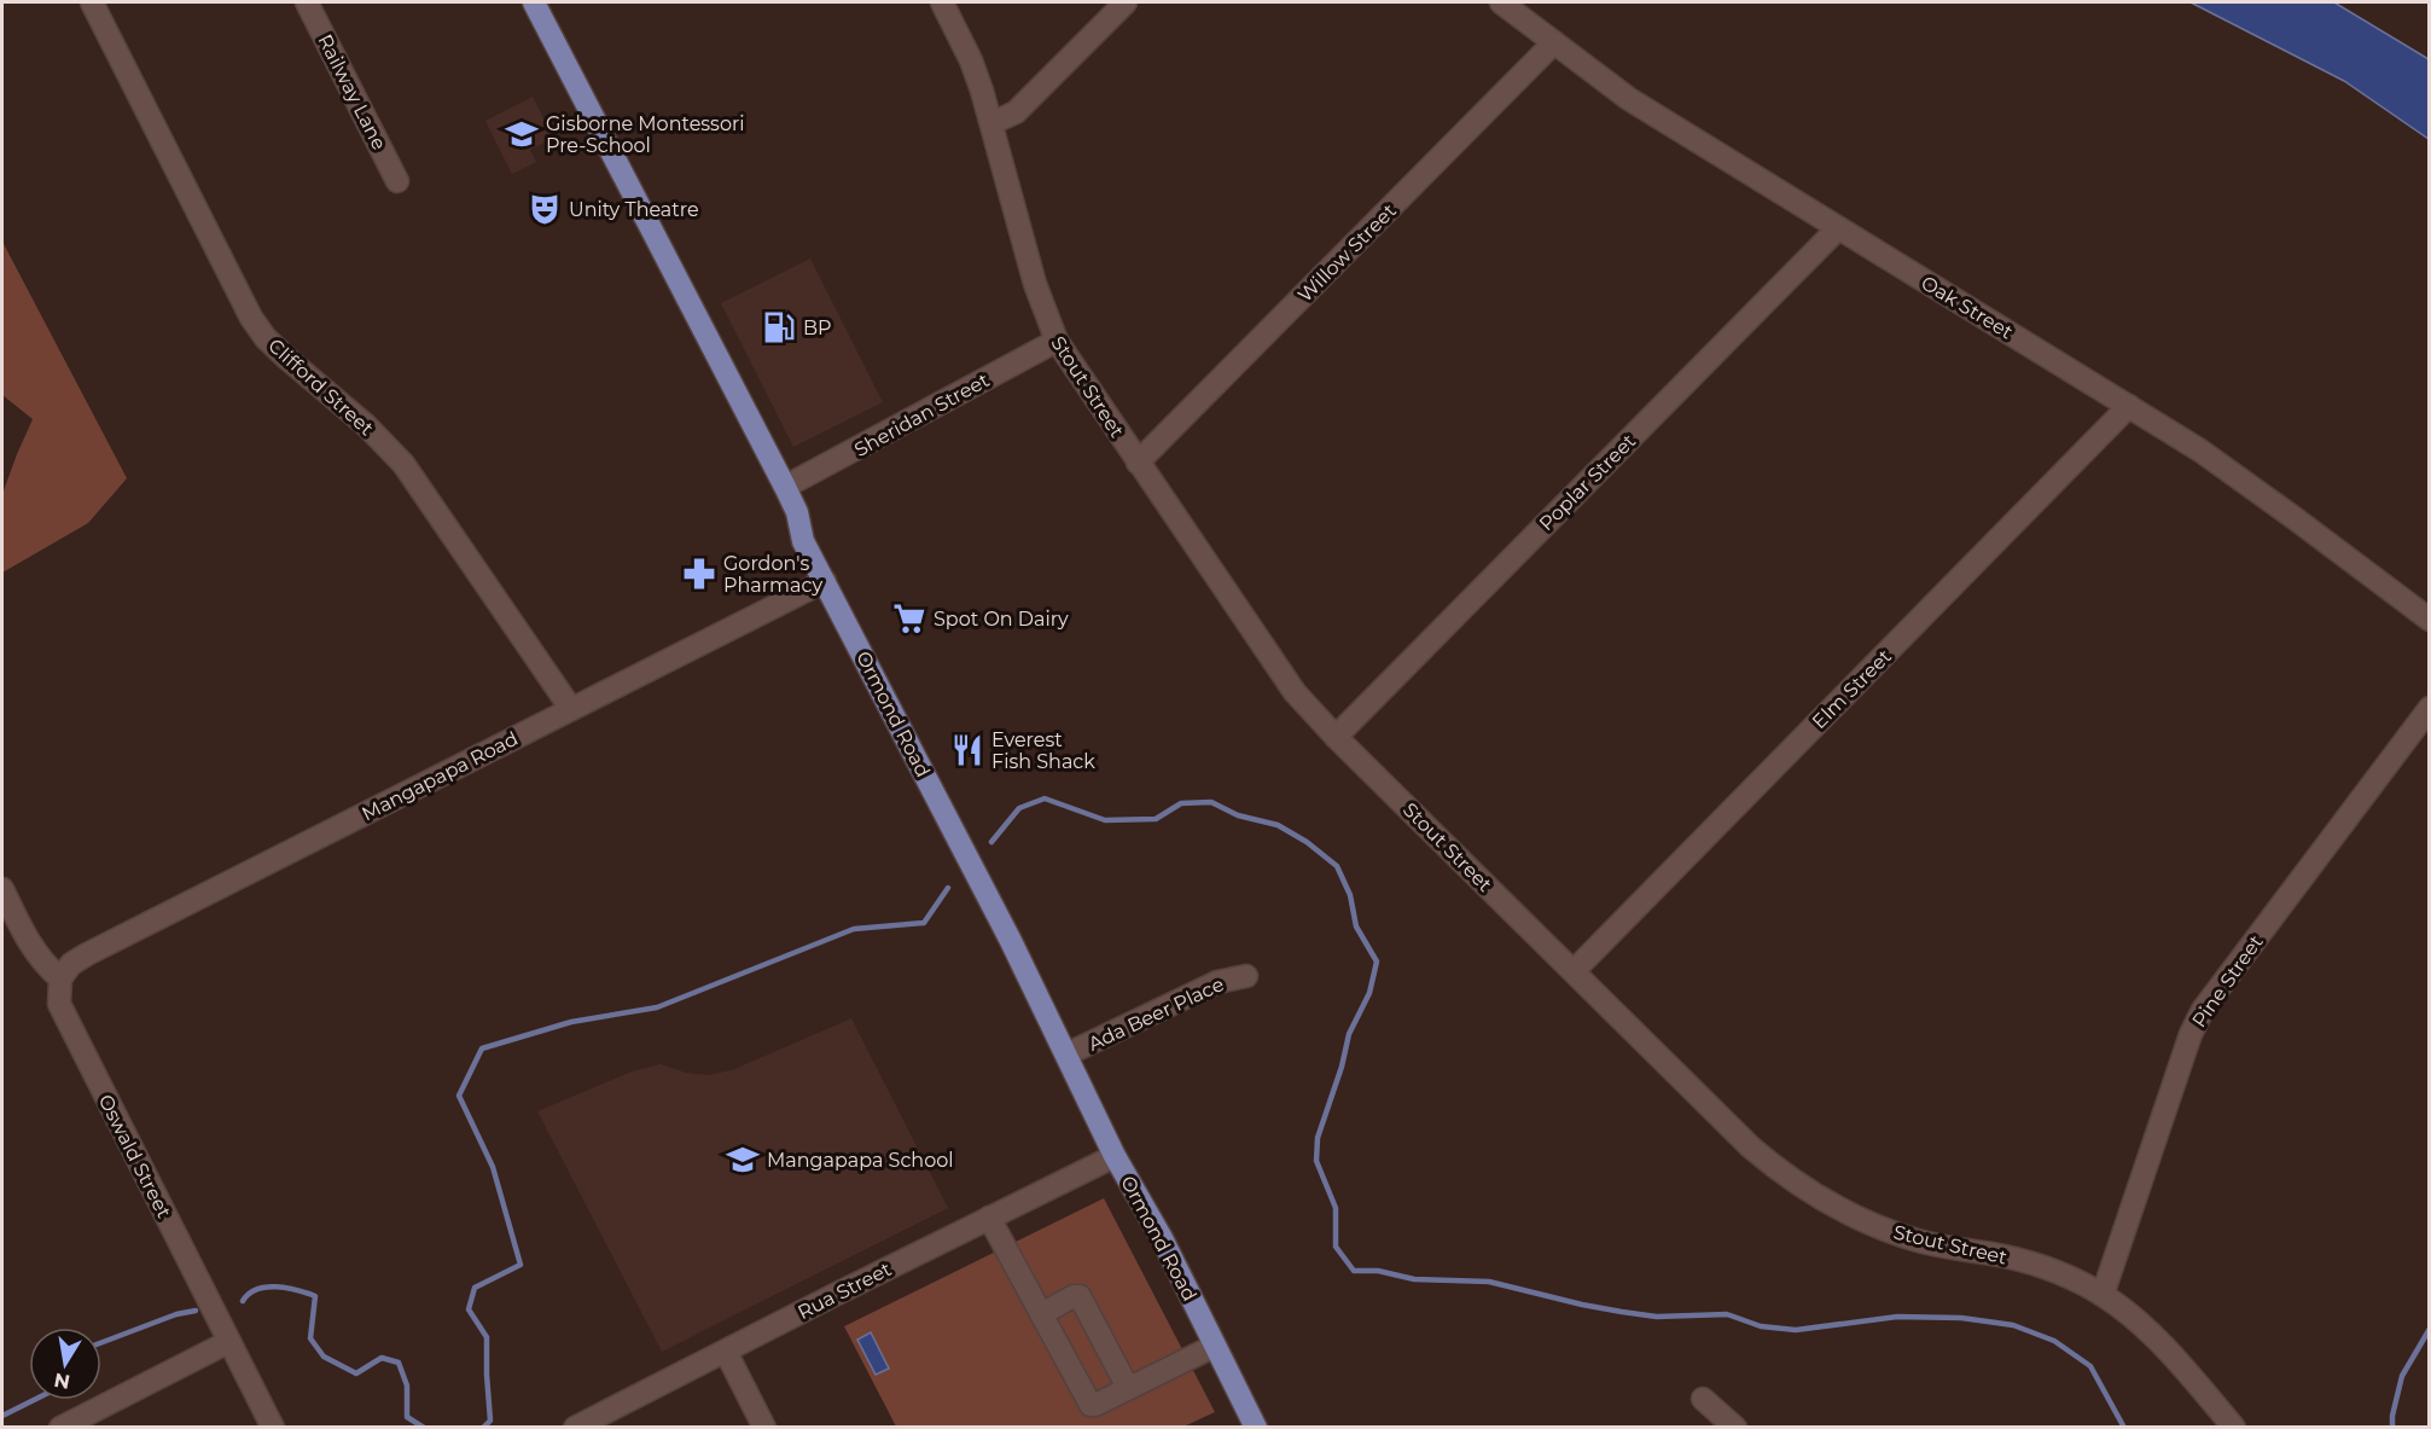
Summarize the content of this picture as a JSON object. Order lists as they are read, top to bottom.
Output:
{
  "streets": {
    "main road": ["Ormond Road"],
    "street": [
      "Railway Lane",
      "Willow Street",
      "Oak Street",
      "Clifford Street",
      "Stout Street",
      "Sheridan Street",
      "Poplar Street",
      "Elm Street",
      "Mangapapa Road",
      "Pine Street",
      "Ada Beer Place",
      "Oswald Street",
      "Rua Street"
    ]
  },
  "crossings": [
    ["Willow Street", "Oak Street"],
    ["Willow Street", "Stout Street"],
    ["Oak Street", "Poplar Street"],
    ["Oak Street", "Elm Street"],
    ["Clifford Street", "Mangapapa Road"],
    ["Stout Street", "Sheridan Street"],
    ["Stout Street", "Poplar Street"],
    ["Stout Street", "Elm Street"],
    ["Stout Street", "Pine Street"],
    ["Sheridan Street", "Ormond Road"],
    ["Ormond Road", "Mangapapa Road"],
    ["Ormond Road", "Ada Beer Place"],
    ["Ormond Road", "Rua Street"],
    ["Mangapapa Road", "Oswald Street"]
  ],
  "places": {
    "school or university": ["Gisborne Montessori Pre-School", "Mangapapa School"],
    "theatre": ["Unity Theatre"],
    "fuel station": ["BP"],
    "pharmacy": ["Gordon's Pharmacy"],
    "supermarket": ["Spot On Dairy"],
    "restaurant": ["Everest Fish Shack"]
  },
  "north": "bottom"
}
